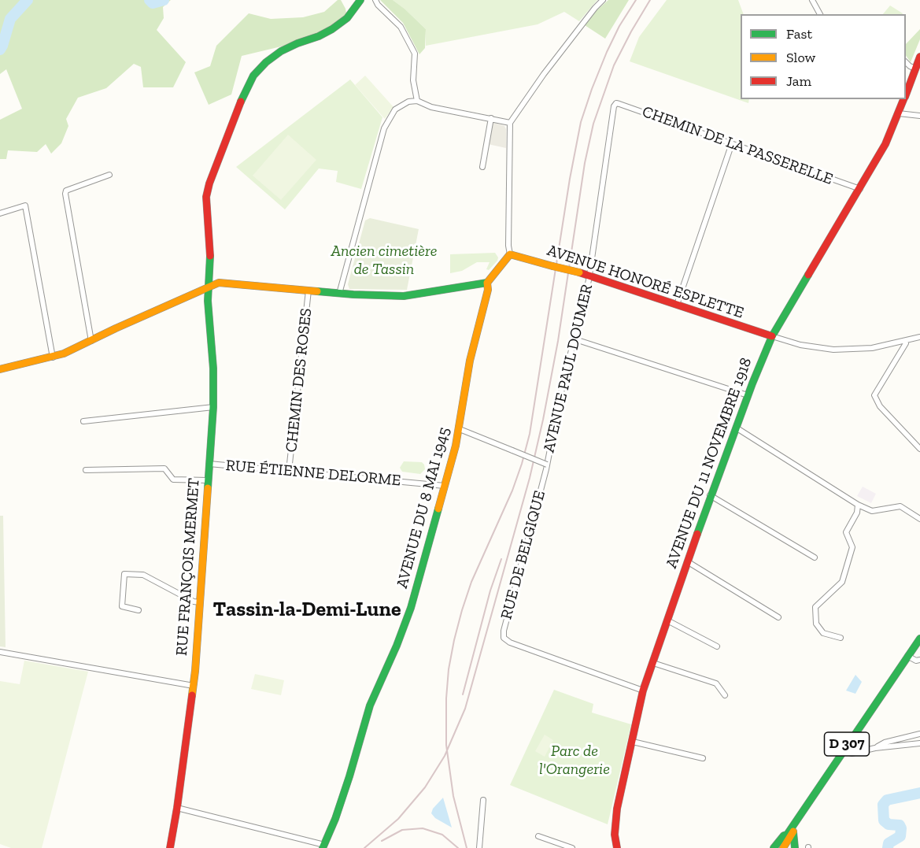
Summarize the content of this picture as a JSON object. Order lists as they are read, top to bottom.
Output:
{
  "streets": {
    "main road": [
      "AVENUE HONORÉ ESPLETTE",
      "AVENUE DU 11 NOVEMBRE 1918",
      "AVENUE DU 8 MAI 1945",
      "RUE FRANÇOIS MERMET",
      "D 307"
    ],
    "street": [
      "CHEMIN DE LA PASSERELLE",
      "AVENUE PAUL DOUMER",
      "CHEMIN DES ROSES",
      "RUE ÉTIENNE DELORME",
      "RUE DE BELGIQUE"
    ]
  },
  "crossings": [
    ["CHEMIN DE LA PASSERELLE", "AVENUE PAUL DOUMER"],
    ["CHEMIN DE LA PASSERELLE", "AVENUE DU 11 NOVEMBRE 1918"],
    ["AVENUE HONORÉ ESPLETTE", "AVENUE PAUL DOUMER"],
    ["AVENUE HONORÉ ESPLETTE", "AVENUE DU 11 NOVEMBRE 1918"],
    ["AVENUE PAUL DOUMER", "RUE DE BELGIQUE"],
    ["CHEMIN DES ROSES", "RUE ÉTIENNE DELORME"],
    ["AVENUE DU 11 NOVEMBRE 1918", "RUE DE BELGIQUE"],
    ["RUE ÉTIENNE DELORME", "AVENUE DU 8 MAI 1945"],
    ["RUE ÉTIENNE DELORME", "RUE FRANÇOIS MERMET"]
  ],
  "districts": ["Tassin-la-Demi-Lune"],
  "parks": ["Ancien cimetière de Tassin", "Parc de l'Orangerie"],
  "legend": ["Fast", "Slow", "Jam"]
}
